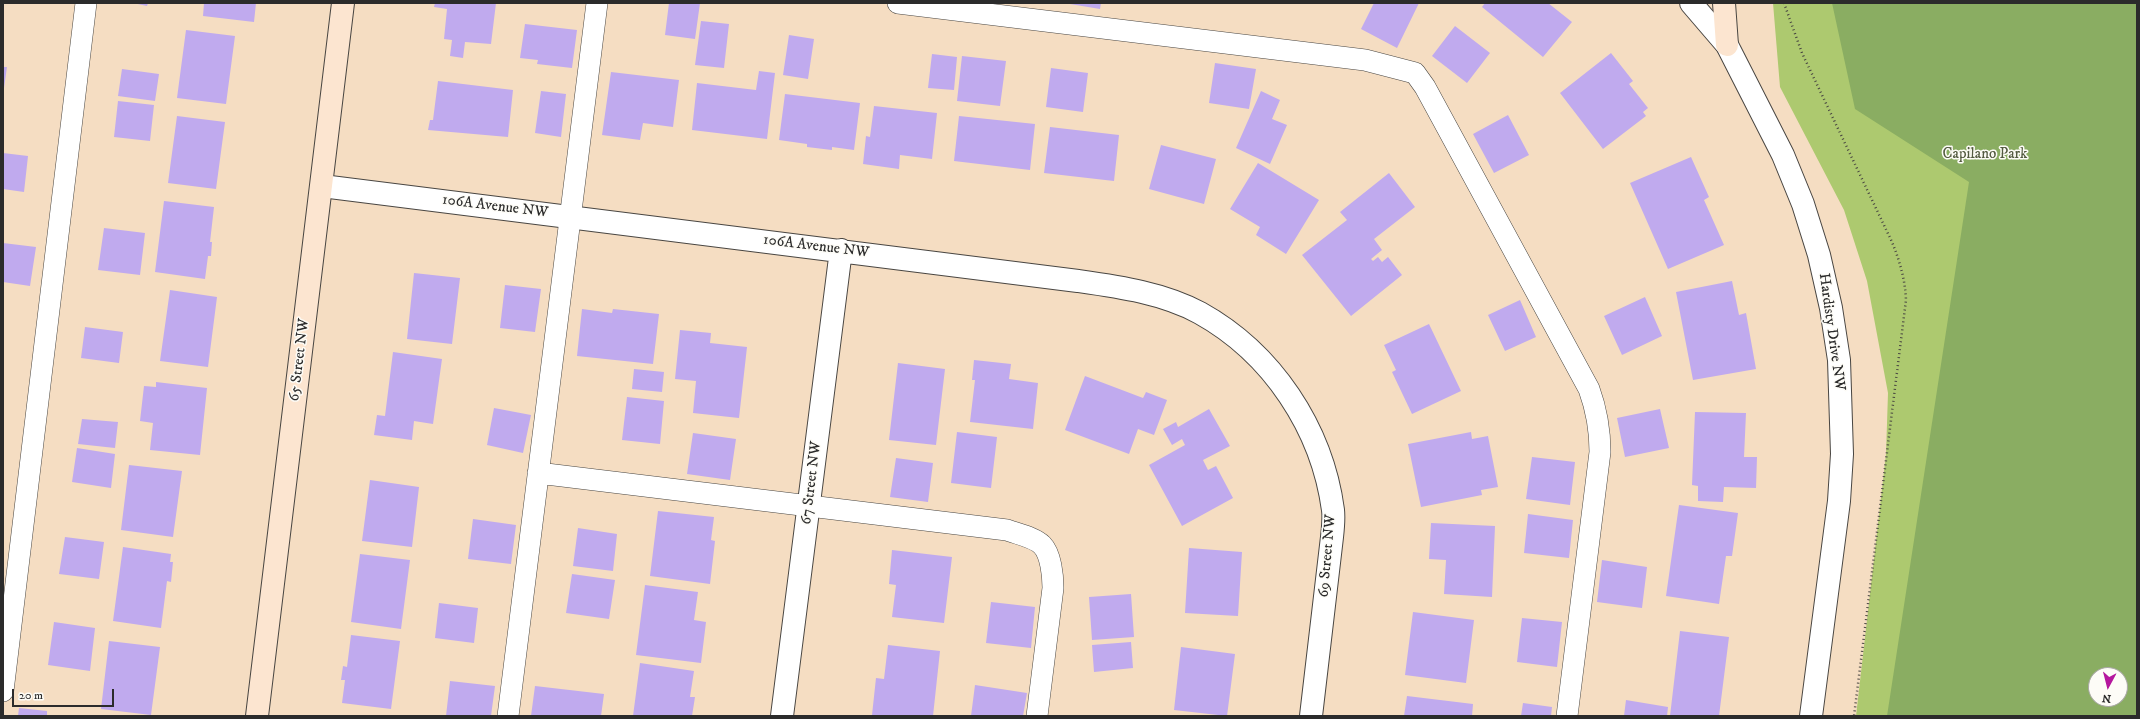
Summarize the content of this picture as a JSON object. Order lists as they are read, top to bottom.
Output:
{
  "streets": {
    "street": [
      "106A Avenue NW",
      "Hardisty Drive NW",
      "65 Street NW",
      "67 Street NW",
      "69 Street NW"
    ]
  },
  "crossings": [
    ["106A Avenue NW", "65 Street NW"],
    ["106A Avenue NW", "67 Street NW"],
    ["106A Avenue NW", "69 Street NW"]
  ],
  "parks": ["Capilano Park"],
  "scale_bar": "20 m",
  "north": "bottom"
}
